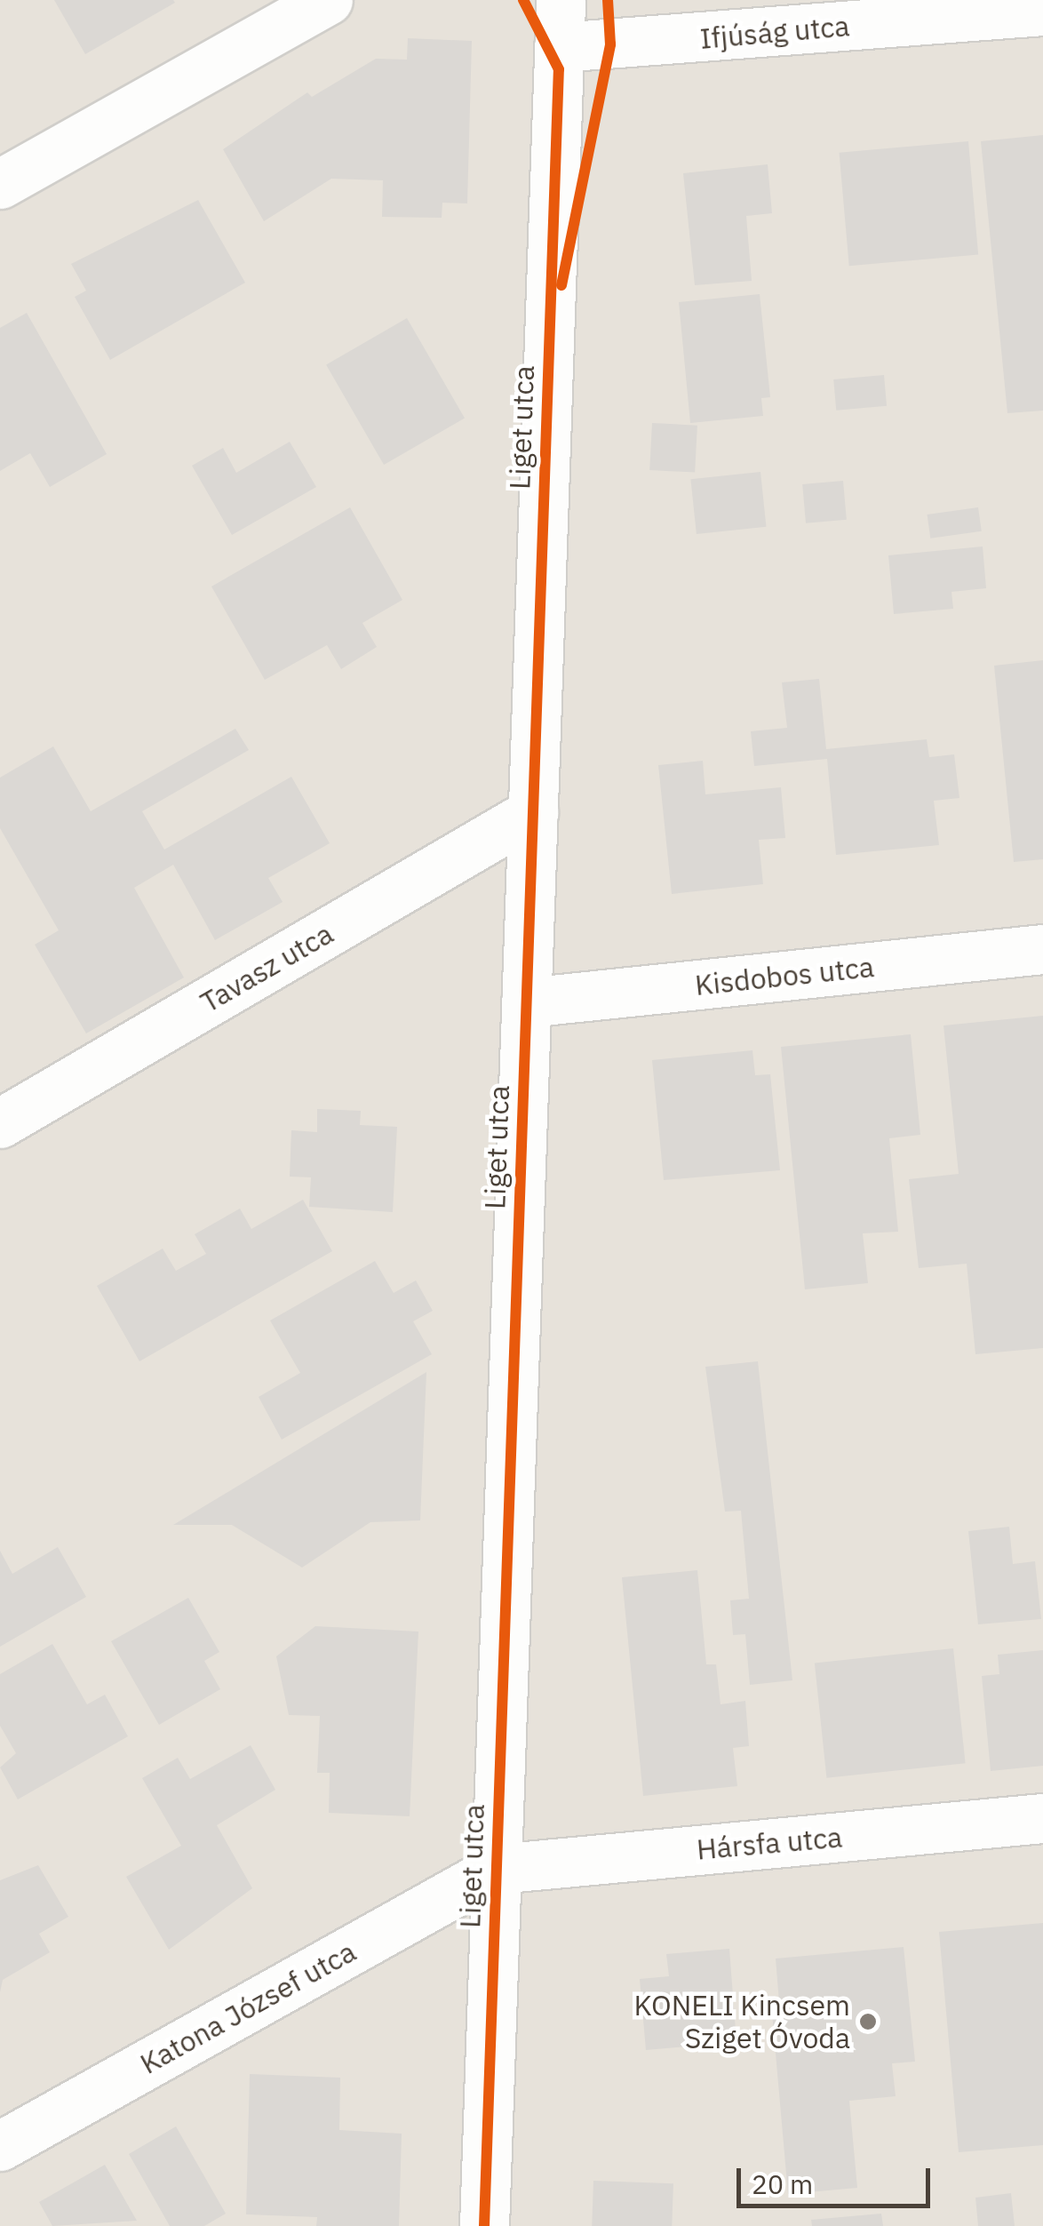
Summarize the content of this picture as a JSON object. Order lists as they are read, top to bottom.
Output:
{
  "streets": {
    "street": [
      "Ifjúság utca",
      "Liget utca",
      "Tavasz utca",
      "Kisdobos utca",
      "Hársfa utca",
      "Katona József utca"
    ]
  },
  "crossings": [
    ["Ifjúság utca", "Liget utca"],
    ["Liget utca", "Tavasz utca"],
    ["Liget utca", "Kisdobos utca"],
    ["Liget utca", "Hársfa utca"],
    ["Liget utca", "Katona József utca"],
    ["Hársfa utca", "Katona József utca"]
  ],
  "places": ["KONELI Kincsem Sziget Óvoda"],
  "scale_bar": "20 m"
}
